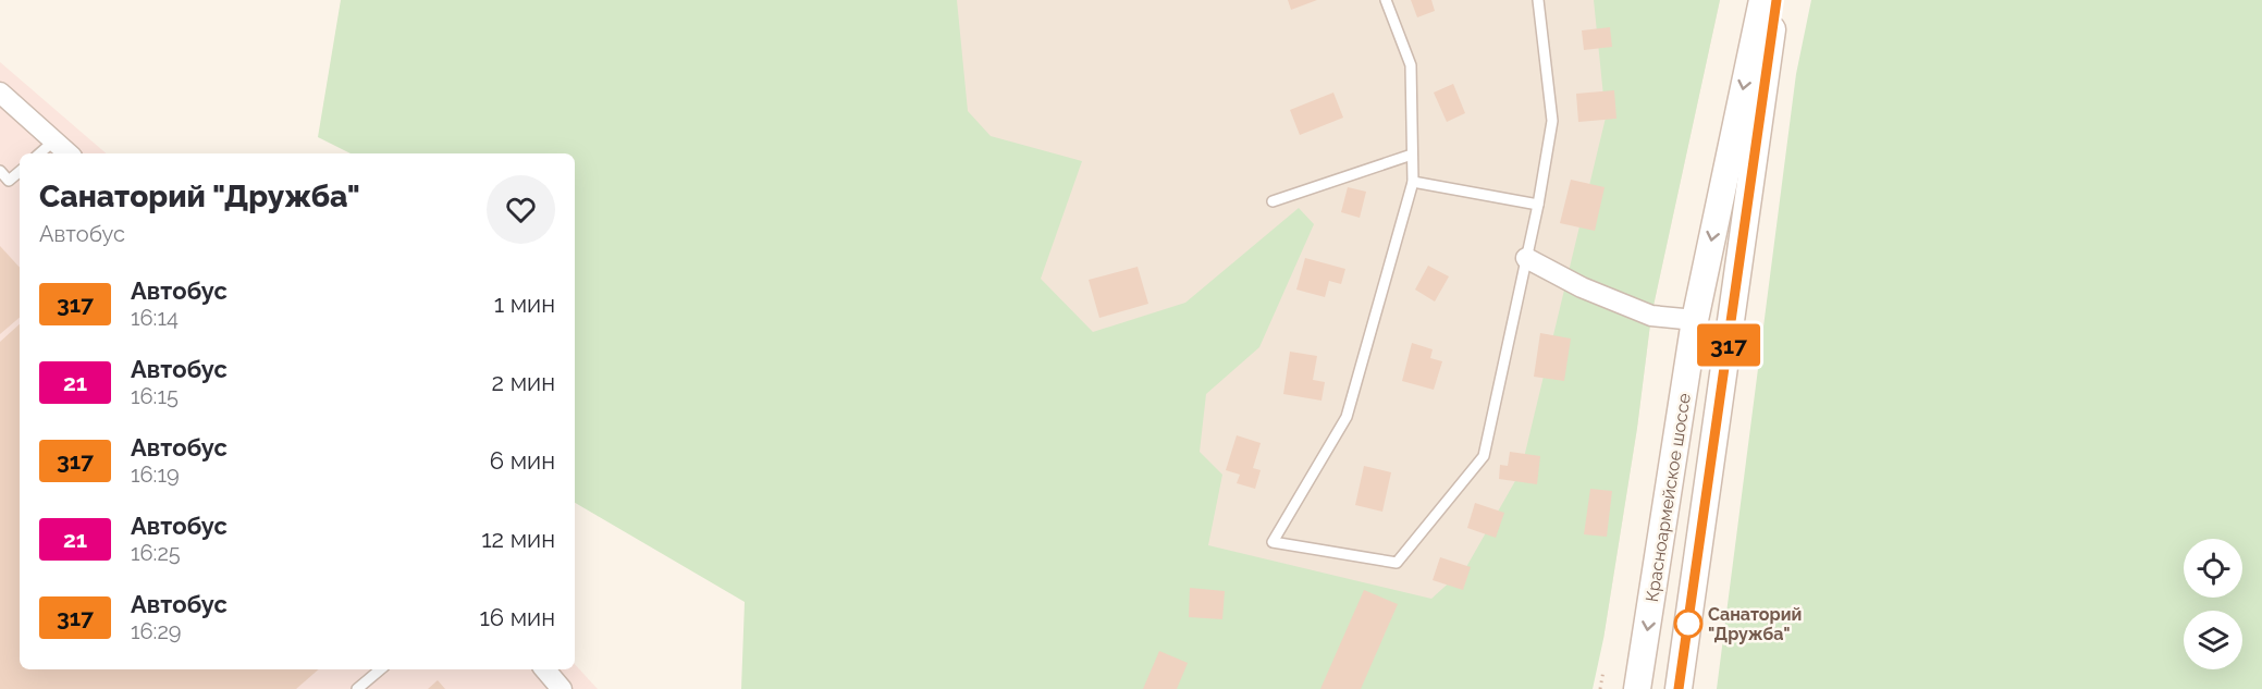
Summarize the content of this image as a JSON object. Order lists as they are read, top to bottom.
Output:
{
  "streets": {
    "main road": ["Красноармейское шоссе"]
  },
  "places": ["Санаторий \"Дружба\""],
  "lines": ["bus line 317"],
  "page": {
    "on_map": "317",
    "heading": ["Санаторий \"Дружба\"", "Автобус"],
    "list": [
      {
        "mark": "317",
        "name": "Автобус",
        "note": "16:14",
        "value": "1 мин"
      },
      {
        "mark": "21",
        "name": "Автобус",
        "note": "16:15",
        "value": "2 мин"
      },
      {
        "mark": "317",
        "name": "Автобус",
        "note": "16:19",
        "value": "6 мин"
      },
      {
        "mark": "21",
        "name": "Автобус",
        "note": "16:25",
        "value": "12 мин"
      },
      {
        "mark": "317",
        "name": "Автобус",
        "note": "16:29",
        "value": "16 мин"
      }
    ]
  }
}
